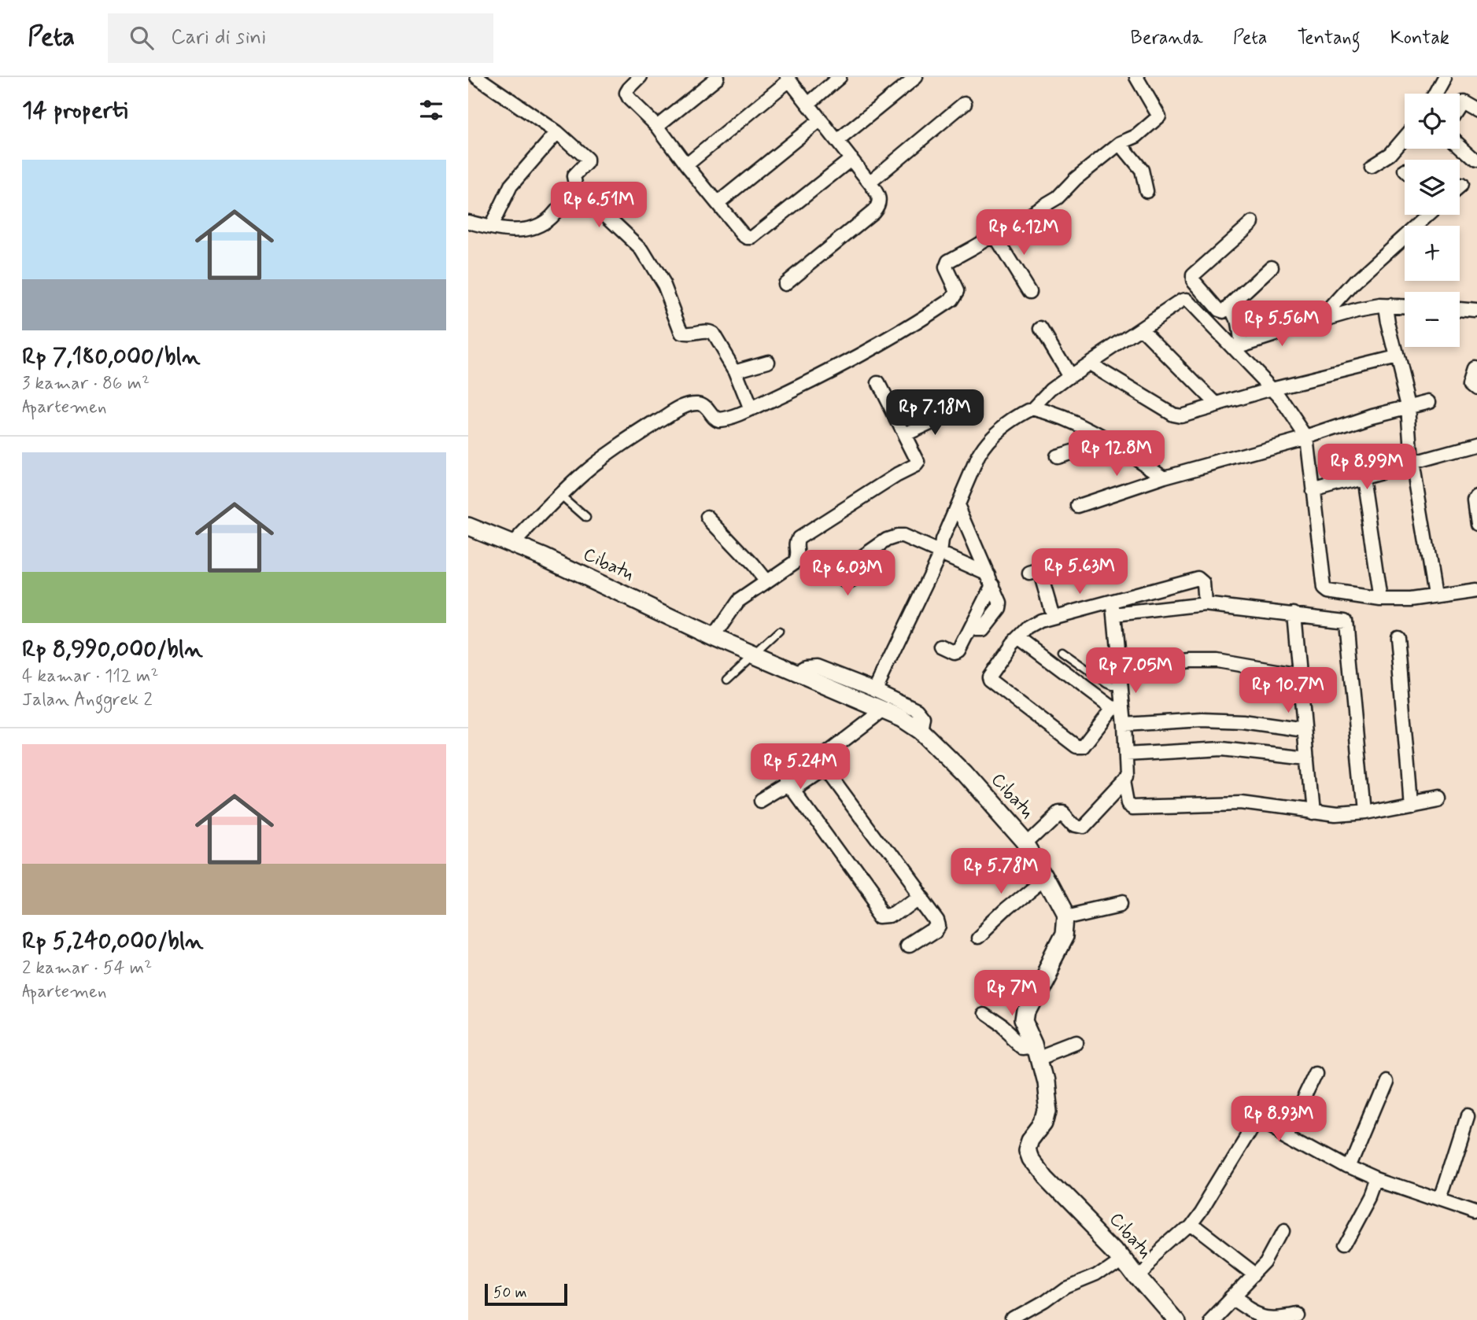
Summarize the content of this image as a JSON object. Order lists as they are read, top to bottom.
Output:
{
  "streets": {
    "street": ["Cibatu"]
  },
  "scale_bar": "50 m",
  "page": {
    "header": "Peta",
    "search": "Cari di sini",
    "nav": [
      "Beranda",
      "Peta",
      "Tentang",
      "Kontak"
    ],
    "heading": "14 properti",
    "map_buttons": ["+", "−"],
    "list": [
      {
        "name": "Rp 7,180,000/bln",
        "note": "3 kamar · 86 m² · Apartemen"
      },
      {
        "name": "Rp 8,990,000/bln",
        "note": "4 kamar · 112 m² · Jalan Anggrek 2"
      },
      {
        "name": "Rp 5,240,000/bln",
        "note": "2 kamar · 54 m² · Apartemen"
      }
    ],
    "price": [
      "Rp 6.51M",
      "Rp 6.12M",
      "Rp 5.56M",
      "Rp 7.18M",
      "Rp 12.8M",
      "Rp 8.99M",
      "Rp 5.63M",
      "Rp 6.03M",
      "Rp 7.05M",
      "Rp 10.7M",
      "Rp 5.24M",
      "Rp 5.78M",
      "Rp 7M",
      "Rp 8.93M"
    ],
    "scale": "50 m"
  }
}
